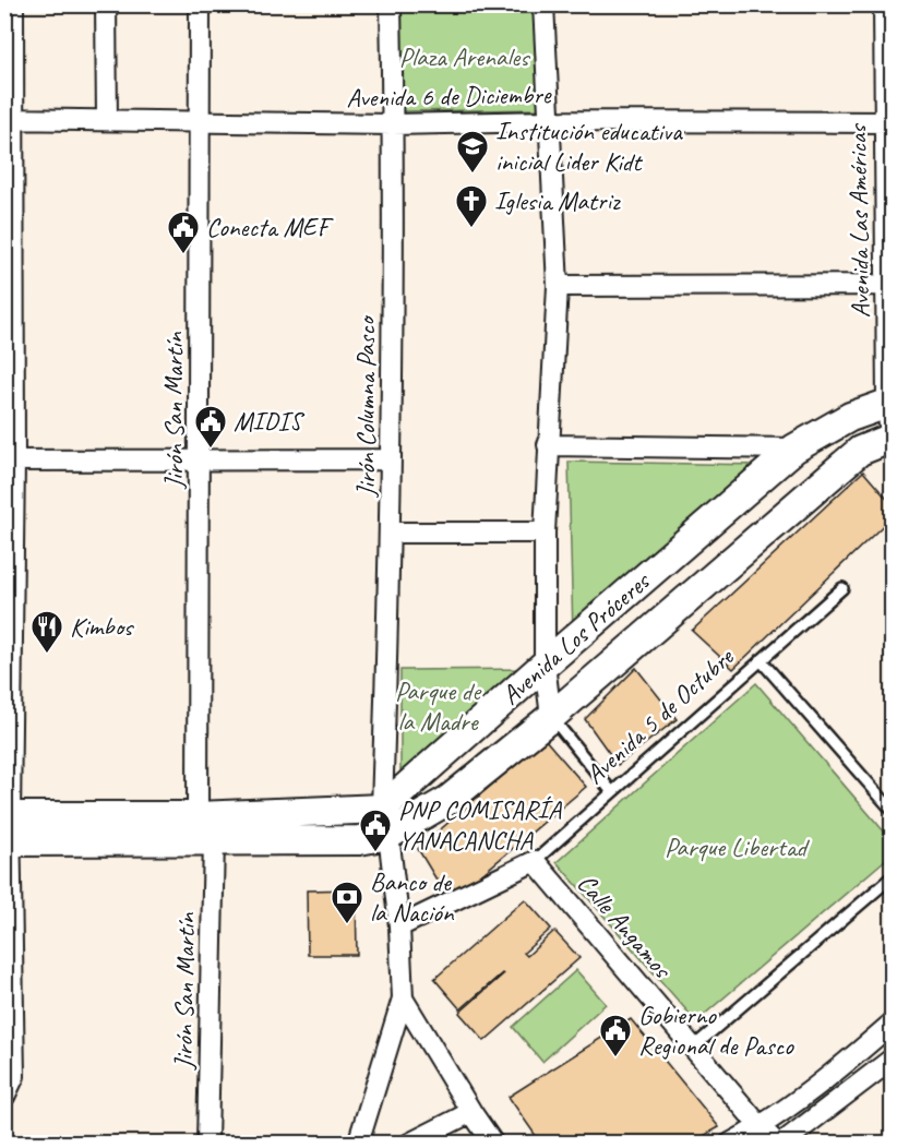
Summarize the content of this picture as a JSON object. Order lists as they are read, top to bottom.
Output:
{
  "streets": {
    "street": [
      "Avenida 6 de Diciembre",
      "Avenida Las Américas",
      "Jirón Columna Pasco",
      "Jirón San Martín",
      "Avenida Los Próceres",
      "Avenida 5 de Octubre",
      "Calle Angamos"
    ]
  },
  "crossings": [
    ["Avenida 6 de Diciembre", "Avenida Las Américas"],
    ["Avenida 6 de Diciembre", "Jirón Columna Pasco"],
    ["Avenida 6 de Diciembre", "Jirón San Martín"],
    ["Avenida Las Américas", "Avenida Los Próceres"],
    ["Jirón Columna Pasco", "Avenida Los Próceres"],
    ["Jirón Columna Pasco", "Avenida 5 de Octubre"],
    ["Jirón San Martín", "Avenida Los Próceres"],
    ["Avenida 5 de Octubre", "Calle Angamos"]
  ],
  "parks": ["Plaza Arenales", "Parque de la Madre", "Parque Libertad"],
  "places": {
    "school or university": ["Institución educativa inicial Lider Kidt"],
    "church": ["Iglesia Matriz"],
    "public building": [
      "Conecta MEF",
      "MIDIS",
      "PNP COMISARÍA YANACANCHA",
      "Gobierno Regional de Pasco"
    ],
    "restaurant": ["Kimbos"],
    "bank": ["Banco de la Nación"]
  }
}
